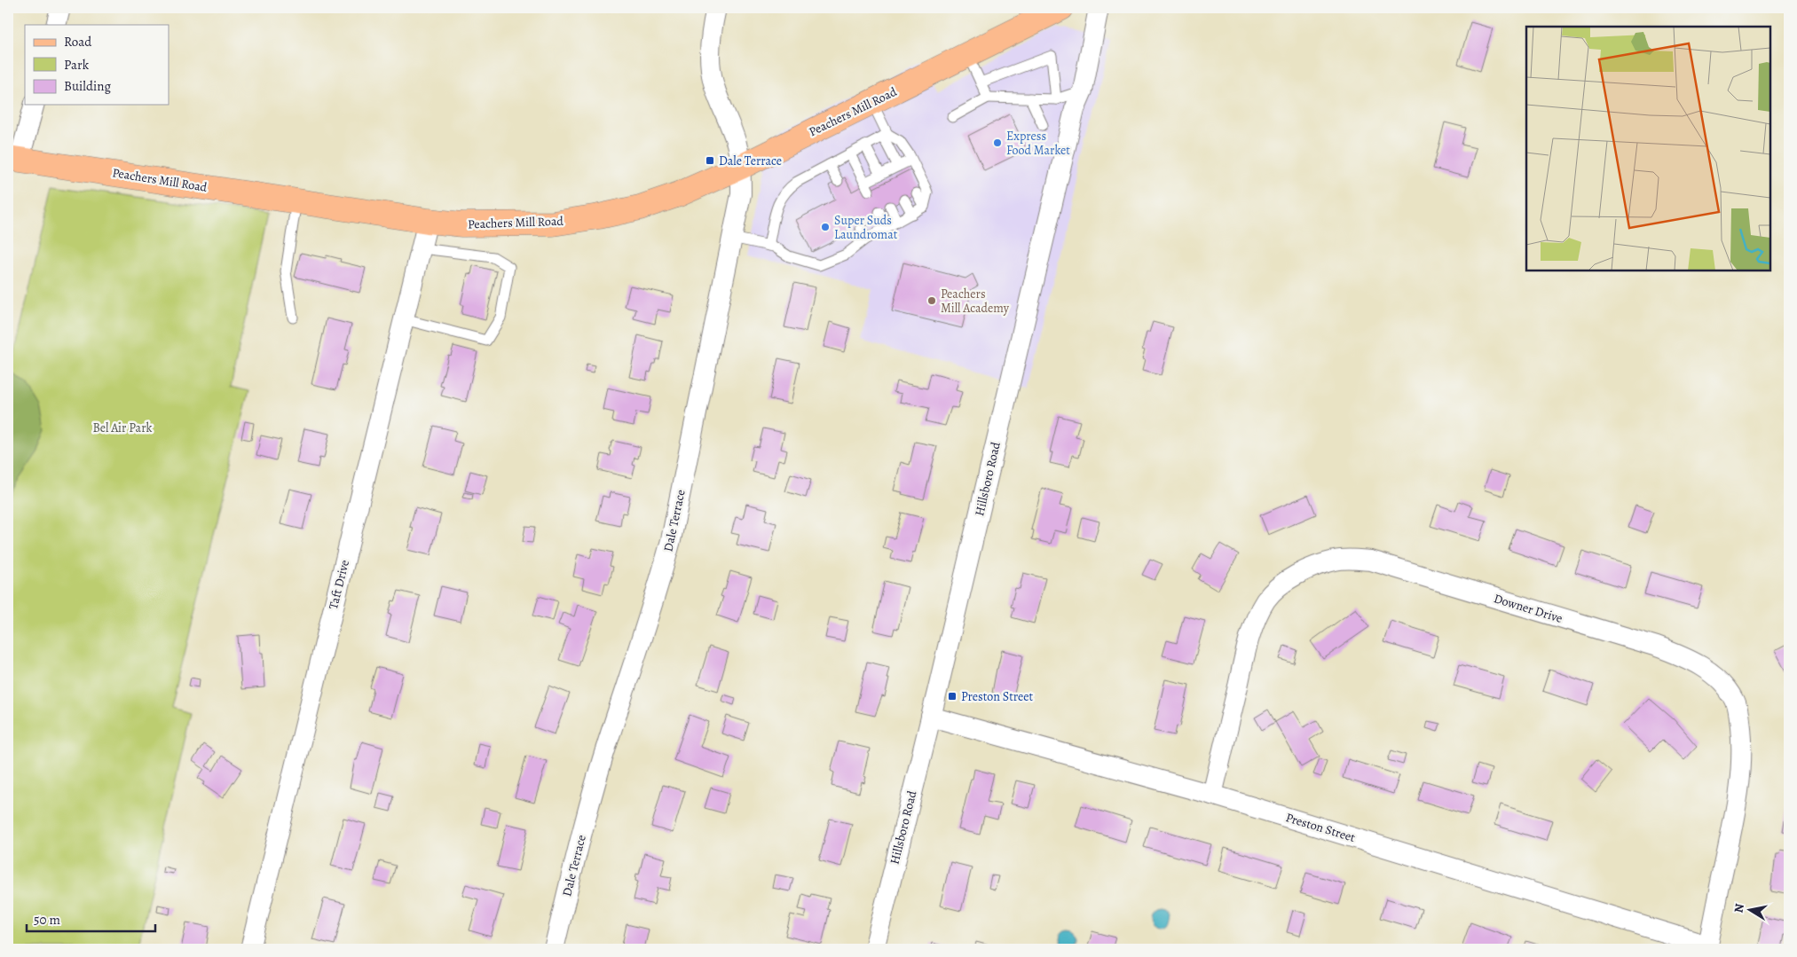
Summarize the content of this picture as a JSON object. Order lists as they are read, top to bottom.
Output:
{
  "streets": {
    "main road": ["Peachers Mill Road"],
    "street": [
      "Hillsboro Road",
      "Dale Terrace",
      "Taft Drive",
      "Downer Drive",
      "Preston Street"
    ]
  },
  "crossings": [
    ["Peachers Mill Road", "Dale Terrace"],
    ["Peachers Mill Road", "Taft Drive"],
    ["Hillsboro Road", "Preston Street"],
    ["Downer Drive", "Preston Street"]
  ],
  "parks": ["Bel Air Park"],
  "places": {
    "other": ["Express Food Market", "Super Suds Laundromat", "Peachers Mill Academy"],
    "transit": ["Dale Terrace", "Preston Street"]
  },
  "legend": ["Road", "Park", "Building"],
  "scale_bar": "50 m",
  "north": "left"
}
